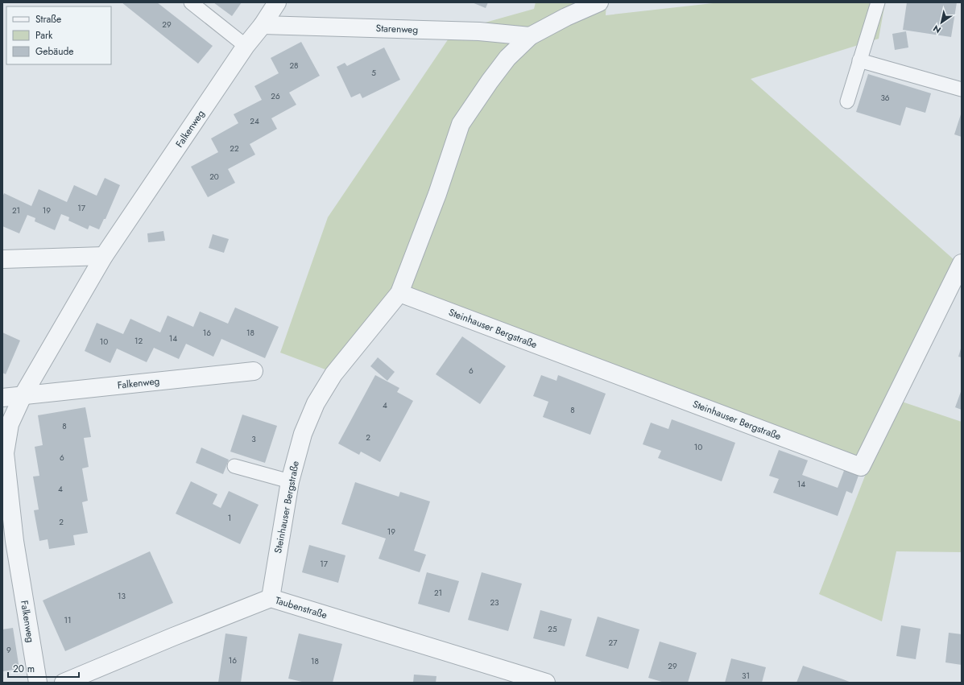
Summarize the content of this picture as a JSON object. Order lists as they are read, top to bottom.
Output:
{
  "streets": {
    "street": [
      "Starenweg",
      "Falkenweg",
      "Steinhauser Bergstraße",
      "Taubenstraße"
    ]
  },
  "crossings": [
    ["Starenweg", "Falkenweg"],
    ["Starenweg", "Steinhauser Bergstraße"],
    ["Steinhauser Bergstraße", "Taubenstraße"]
  ],
  "house_numbers": [
    "29",
    "28",
    "5",
    "26",
    "36",
    "24",
    "22",
    "20",
    "17",
    "21",
    "19",
    "16",
    "18",
    "14",
    "12",
    "10",
    "6",
    "4",
    "8",
    "8",
    "2",
    "3",
    "10",
    "6",
    "14",
    "4",
    "1",
    "2",
    "19",
    "17",
    "21",
    "13",
    "23",
    "11",
    "25",
    "27",
    "9",
    "16",
    "18",
    "29",
    "31"
  ],
  "legend": ["Straße", "Park", "Gebäude"],
  "scale_bar": "20 m",
  "north": "bottom left"
}
